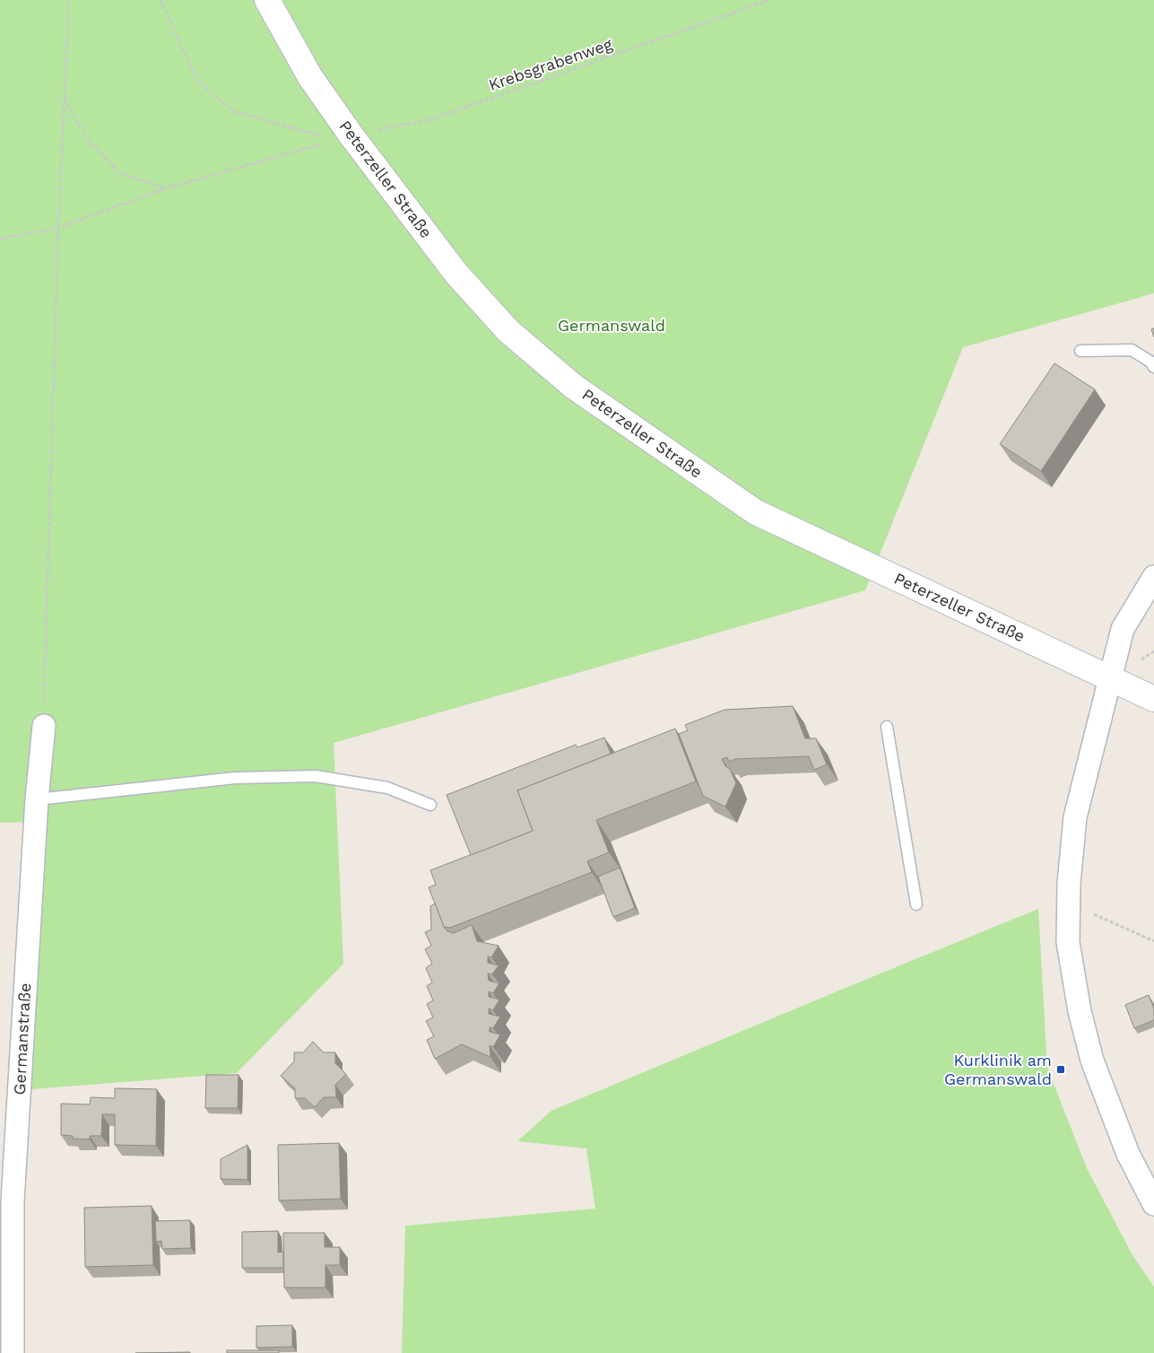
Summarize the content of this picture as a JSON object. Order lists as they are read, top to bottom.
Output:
{
  "streets": {
    "main road": ["Peterzeller Straße"],
    "street": ["Germanstraße"],
    "path": ["Krebsgrabenweg"]
  },
  "crossings": [
    ["Krebsgrabenweg", "Peterzeller Straße"]
  ],
  "parks": ["Germanswald"],
  "places": {
    "transit": ["Kurklinik am Germanswald"]
  }
}
